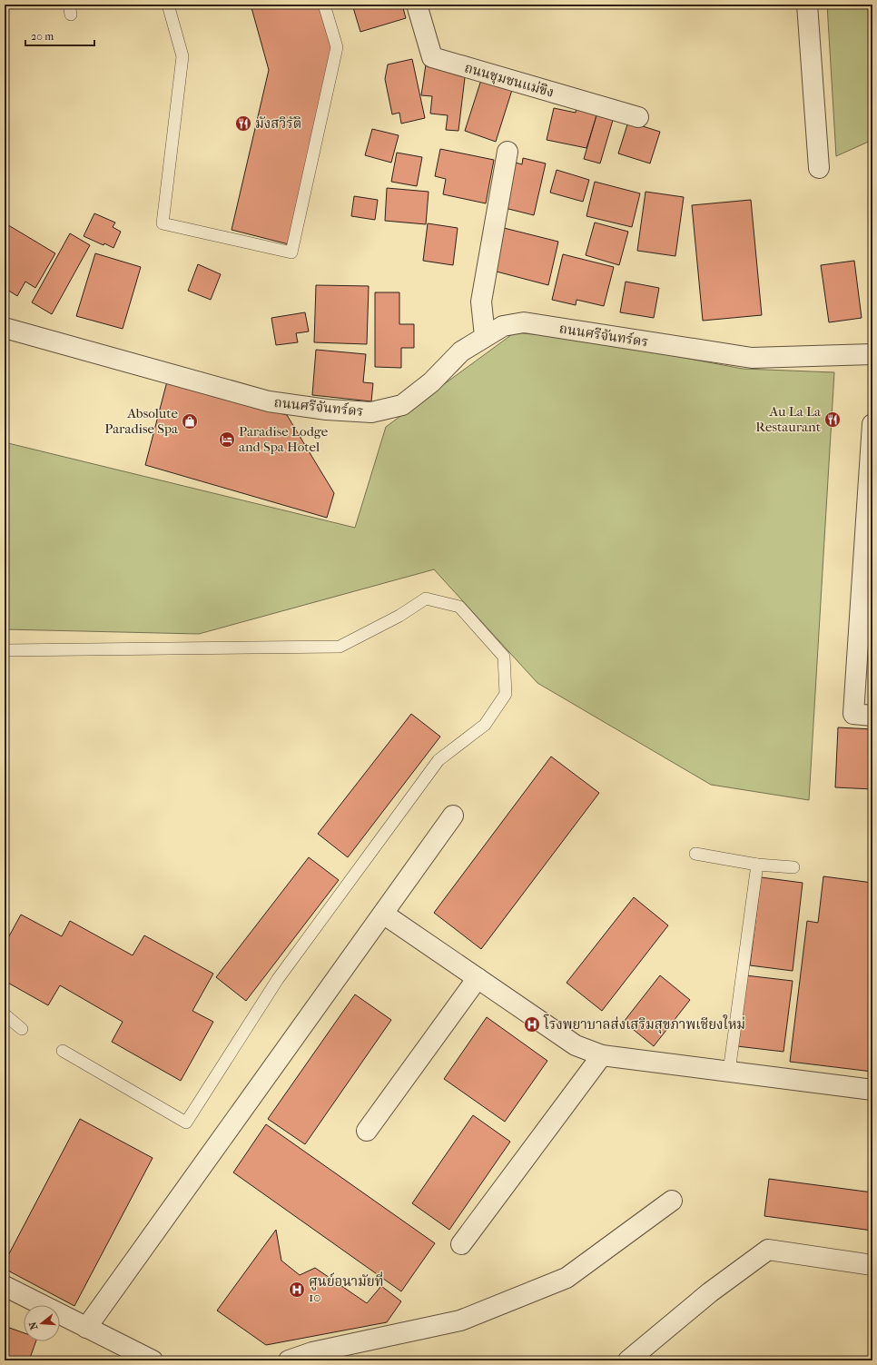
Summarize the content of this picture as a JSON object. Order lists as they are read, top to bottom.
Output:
{
  "streets": {
    "street": ["ถนนชุมชนแม่ขิง", "ถนนศรีจันทร์ดร"]
  },
  "places": {
    "restaurant": ["มังสวิรัติ", "Au La La Restaurant"],
    "shop": ["Absolute Paradise Spa"],
    "hotel": ["Paradise Lodge and Spa Hotel"],
    "hospital": ["โรงพยาบาลส่งเสริมสุขภาพเชียงใหม่", "ศูนย์อนามัยที่ 10"]
  },
  "scale_bar": "20 m",
  "north": "left"
}
